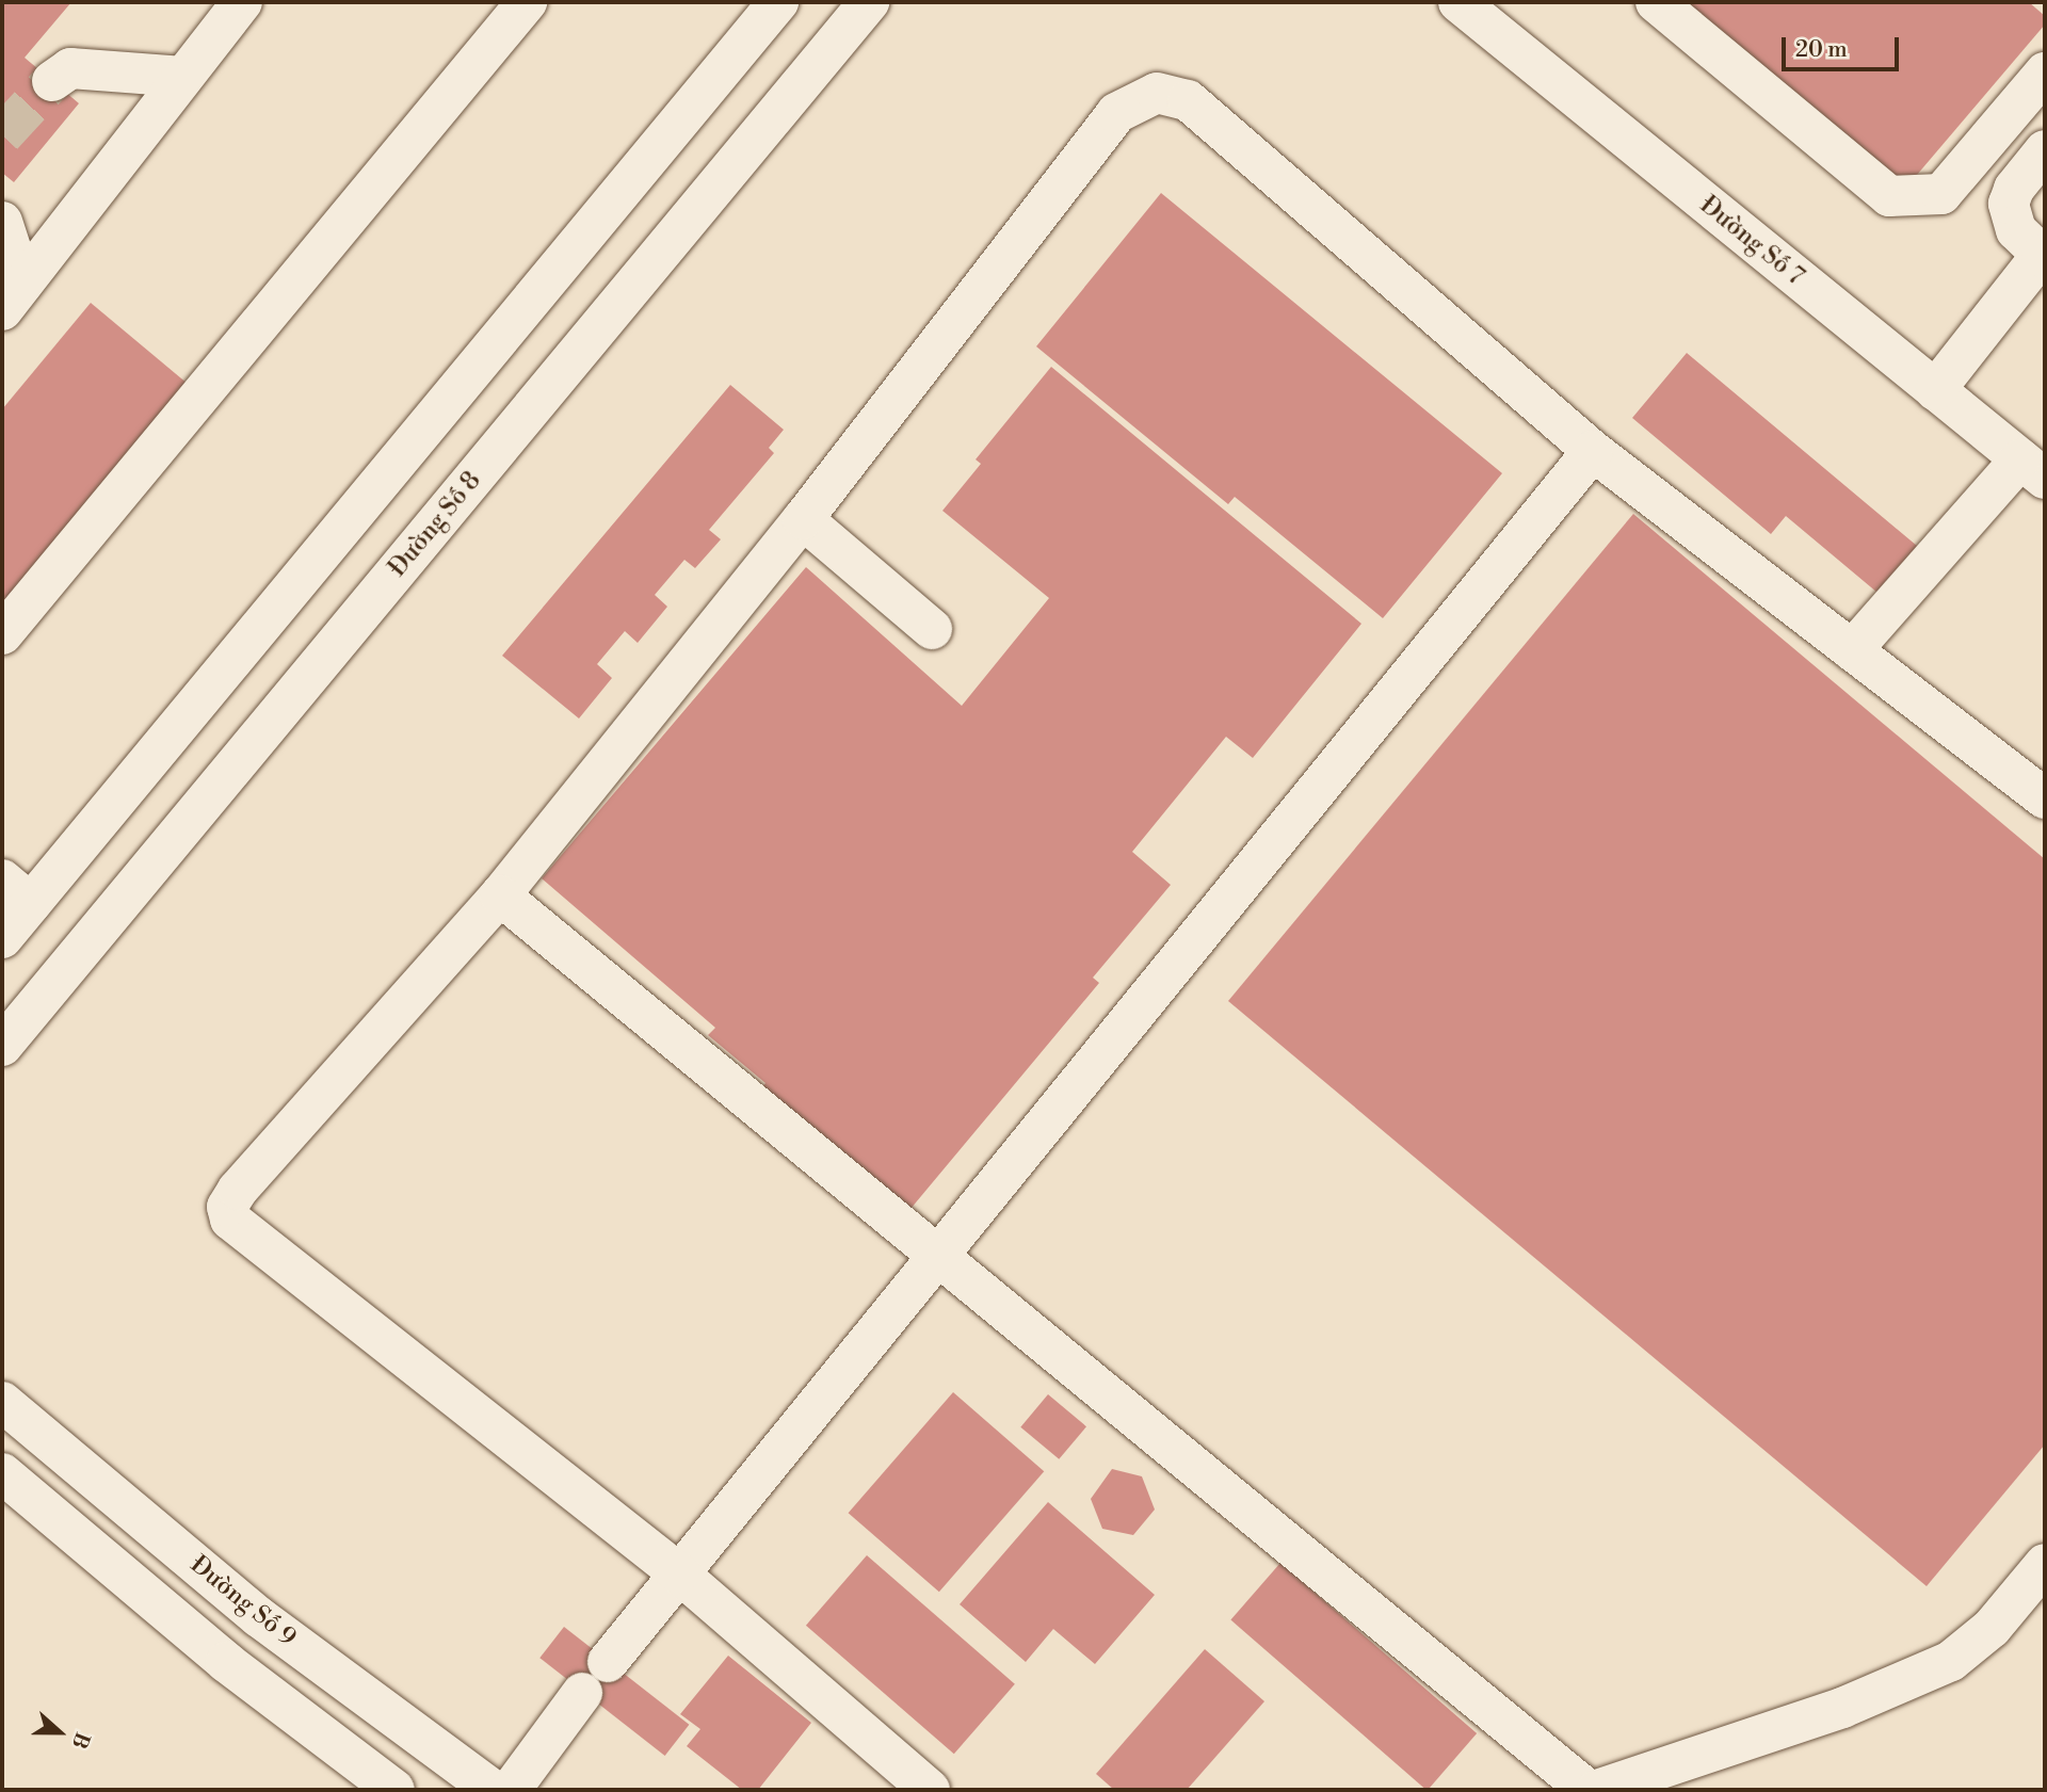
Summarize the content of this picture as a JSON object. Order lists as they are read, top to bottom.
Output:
{
  "streets": {
    "street": ["Đường Số 7", "Đường Số 8", "Đường Số 9"]
  },
  "scale_bar": "20 m",
  "north": "right"
}
